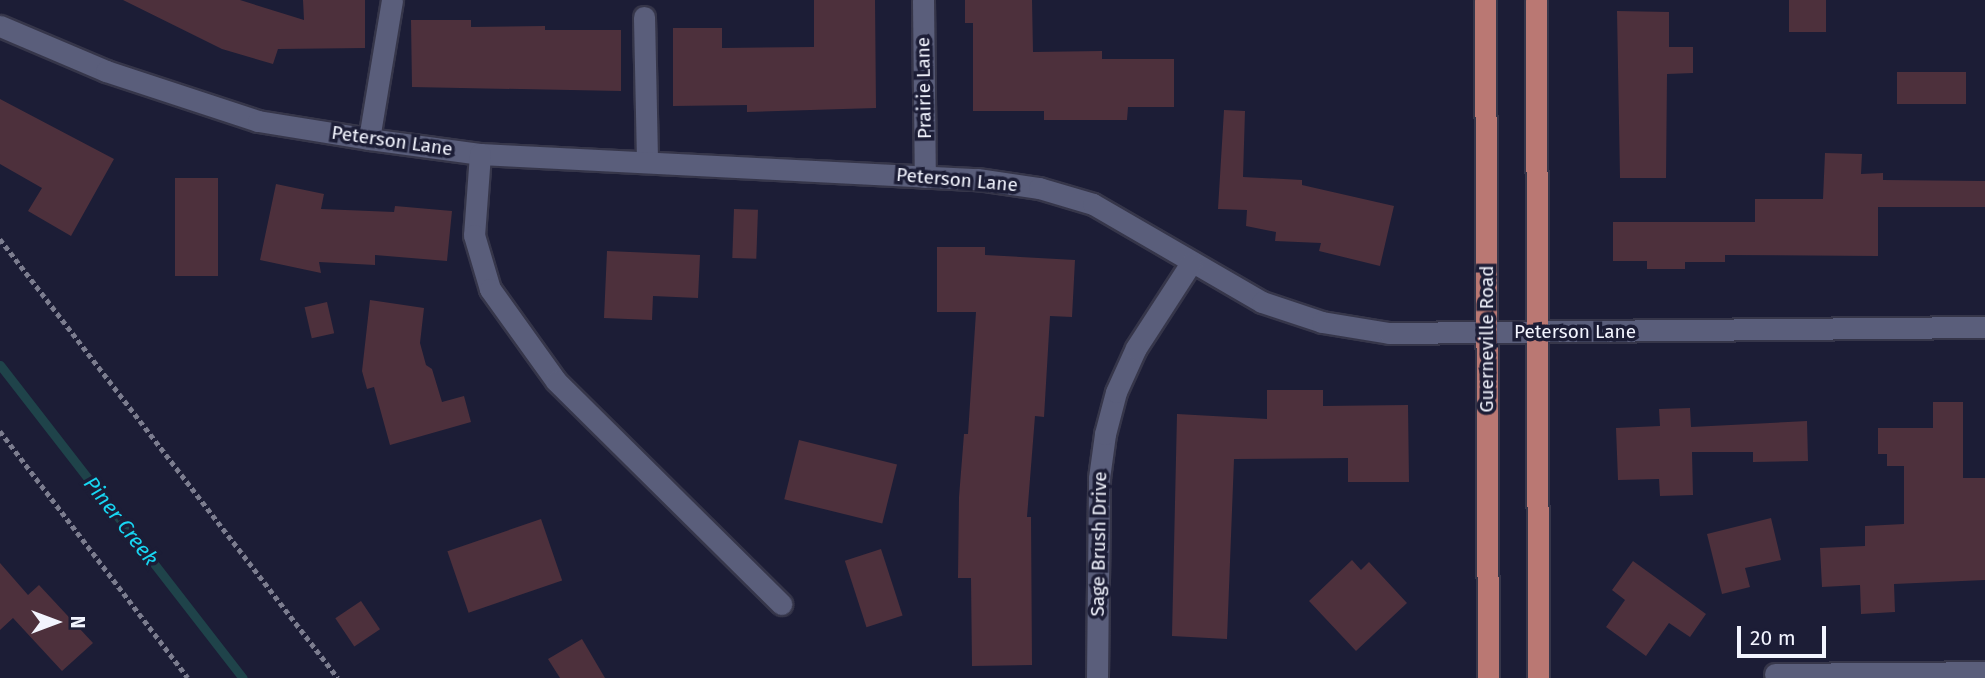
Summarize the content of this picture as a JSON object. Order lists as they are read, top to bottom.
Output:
{
  "streets": {
    "main road": ["Guerneville Road"],
    "street": ["Prairie Lane", "Peterson Lane", "Sage Brush Drive"]
  },
  "crossings": [
    ["Prairie Lane", "Peterson Lane"],
    ["Peterson Lane", "Guerneville Road"],
    ["Peterson Lane", "Sage Brush Drive"]
  ],
  "water": ["Piner Creek"],
  "scale_bar": "20 m",
  "north": "right"
}
